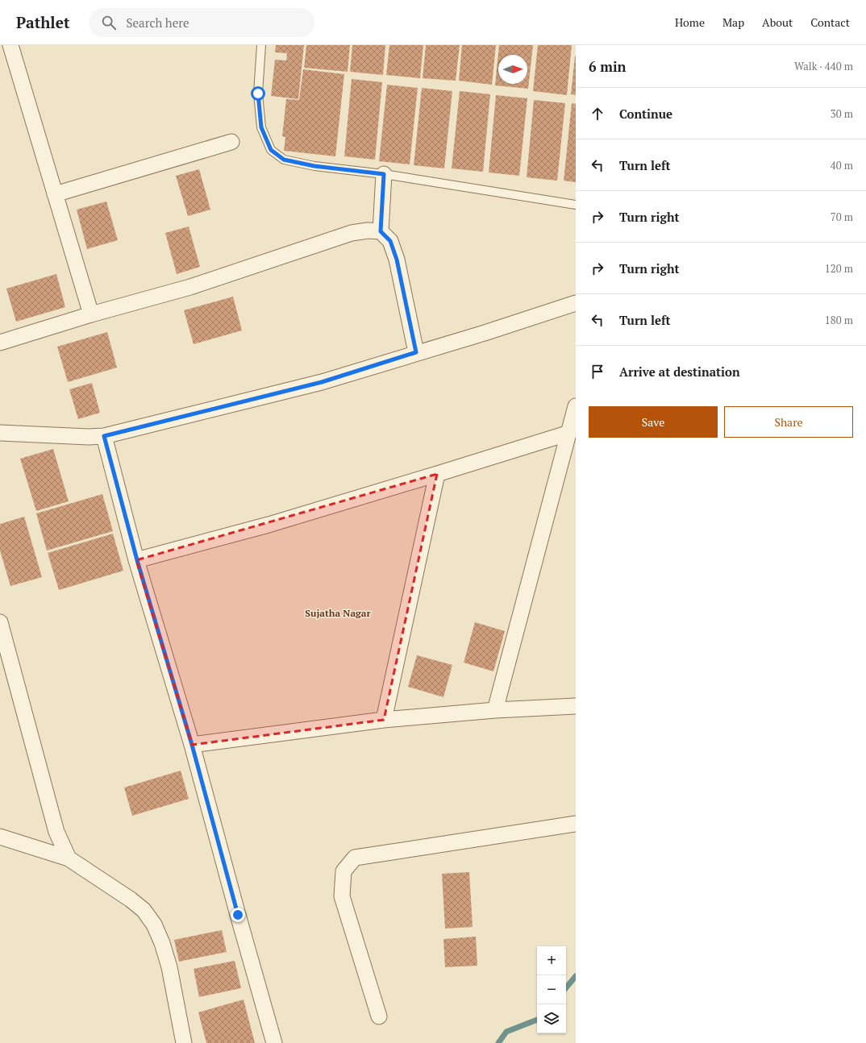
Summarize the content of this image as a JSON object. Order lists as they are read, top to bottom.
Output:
{
  "districts": ["Sujatha Nagar"],
  "north": "right",
  "page": {
    "header": "Pathlet",
    "search": "Search here",
    "nav": [
      "Home",
      "Map",
      "About",
      "Contact"
    ],
    "heading": ["6 min", "Walk · 440 m"],
    "list": [
      ["Continue", "30 m"],
      ["Turn left", "40 m"],
      ["Turn right", "70 m"],
      ["Turn right", "120 m"],
      ["Turn left", "180 m"],
      "Arrive at destination"
    ],
    "buttons": ["Save", "Share"],
    "map_buttons": ["+", "−"]
  }
}
